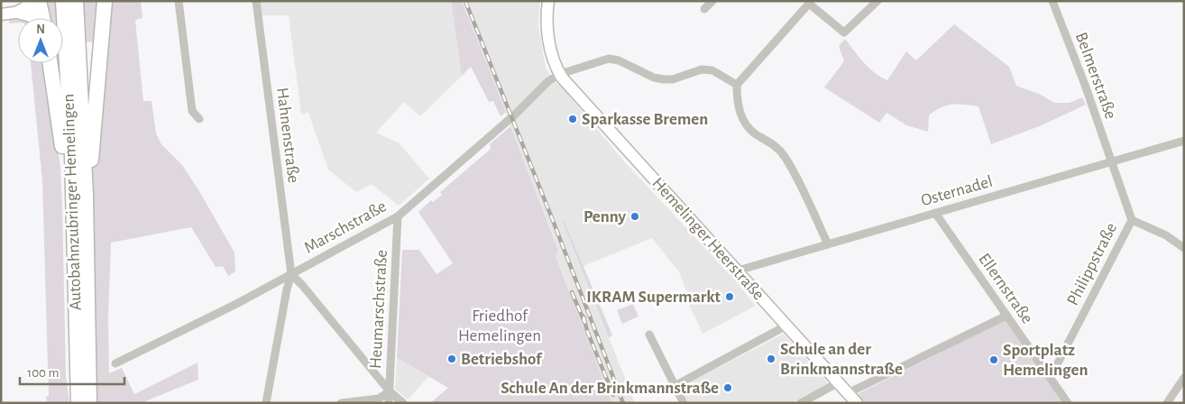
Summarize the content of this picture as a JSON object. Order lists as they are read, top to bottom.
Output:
{
  "streets": {
    "highway": ["Autobahnzubringer Hemelingen"],
    "main road": ["Hemelinger Heerstraße"],
    "street": [
      "Belmerstraße",
      "Hahnenstraße",
      "Osternadel",
      "Marschstraße",
      "Philippstraße",
      "Ellernstraße",
      "Heumarschstraße"
    ]
  },
  "crossings": [
    ["Belmerstraße", "Osternadel"],
    ["Belmerstraße", "Philippstraße"],
    ["Hahnenstraße", "Marschstraße"],
    ["Osternadel", "Hemelinger Heerstraße"],
    ["Osternadel", "Philippstraße"],
    ["Osternadel", "Ellernstraße"],
    ["Marschstraße", "Hemelinger Heerstraße"],
    ["Marschstraße", "Heumarschstraße"],
    ["Philippstraße", "Ellernstraße"]
  ],
  "parks": ["Friedhof Hemelingen"],
  "places": [
    "Sparkasse Bremen",
    "Penny",
    "IKRAM Supermarkt",
    "Betriebshof",
    "Schule an der Brinkmannstraße",
    "Sportplatz Hemelingen",
    "Schule An der Brinkmannstraße"
  ],
  "scale_bar": "100 m",
  "north": "top"
}
